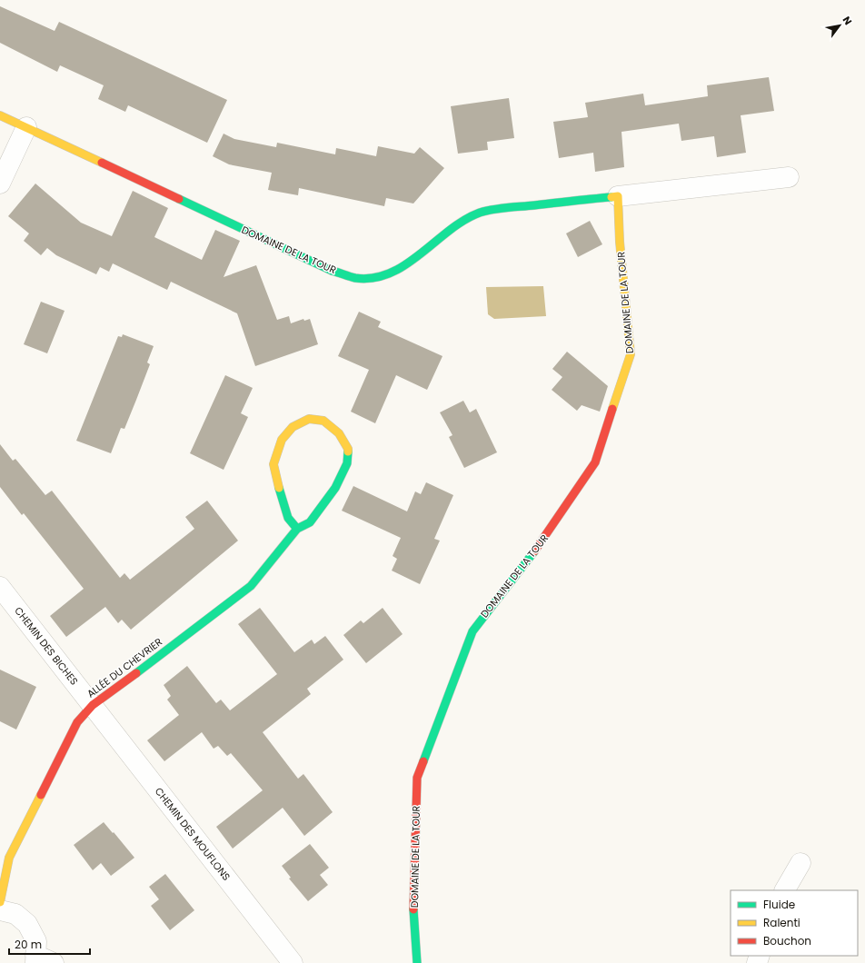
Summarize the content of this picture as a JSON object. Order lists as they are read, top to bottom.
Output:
{
  "streets": {
    "street": [
      "DOMAINE DE LA TOUR",
      "CHEMIN DES BICHES",
      "ALLÉE DU CHEVRIER",
      "CHEMIN DES MOUFLONS"
    ]
  },
  "crossings": [
    ["CHEMIN DES BICHES", "ALLÉE DU CHEVRIER"],
    ["CHEMIN DES BICHES", "CHEMIN DES MOUFLONS"],
    ["ALLÉE DU CHEVRIER", "CHEMIN DES MOUFLONS"]
  ],
  "legend": ["Fluide", "Ralenti", "Bouchon"],
  "scale_bar": "20 m",
  "north": "top right"
}
